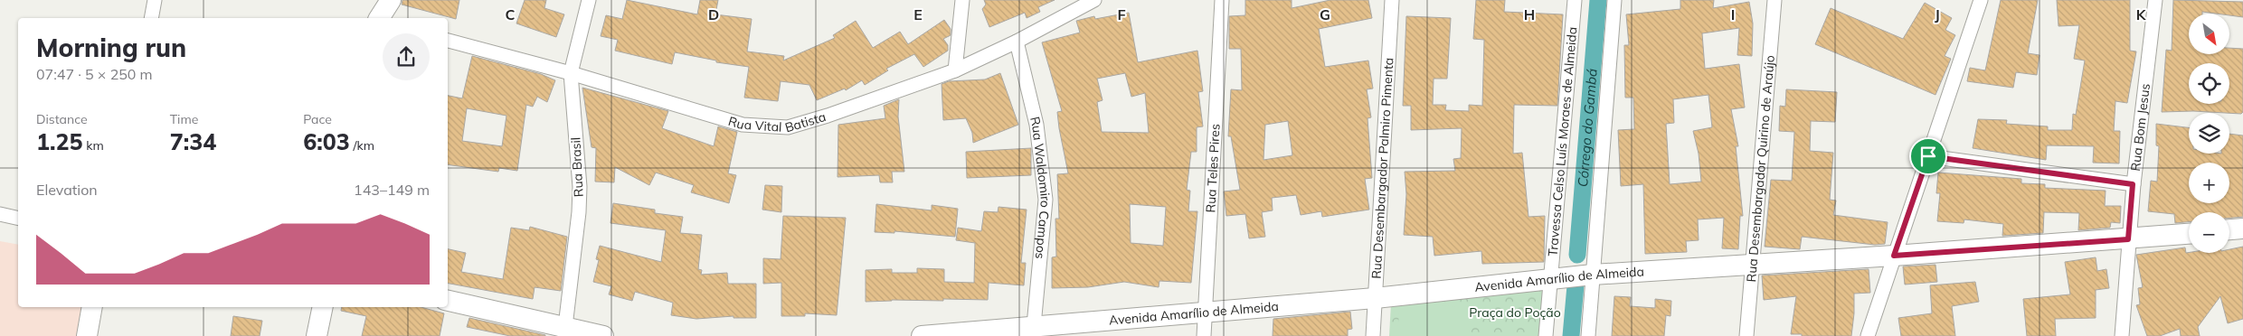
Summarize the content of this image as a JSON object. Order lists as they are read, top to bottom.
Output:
{
  "streets": {
    "street": [
      "Rua Vital Batista",
      "Rua Bom Jesus",
      "Travessa Celso Luís Moraes de Almeida",
      "Rua Brasil",
      "Rua Teles Pires",
      "Rua Desembargador Palmiro Pimenta",
      "Rua Desembargador Quirino de Araújo",
      "Rua Waldomiro Campos",
      "Avenida Amarílio de Almeida"
    ]
  },
  "crossings": [
    ["Rua Vital Batista", "Rua Brasil"],
    ["Rua Vital Batista", "Rua Waldomiro Campos"],
    ["Rua Bom Jesus", "Avenida Amarílio de Almeida"],
    ["Travessa Celso Luís Moraes de Almeida", "Avenida Amarílio de Almeida"],
    ["Rua Teles Pires", "Avenida Amarílio de Almeida"],
    ["Rua Desembargador Palmiro Pimenta", "Avenida Amarílio de Almeida"],
    ["Rua Desembargador Quirino de Araújo", "Avenida Amarílio de Almeida"],
    ["Rua Waldomiro Campos", "Avenida Amarílio de Almeida"]
  ],
  "water": ["Córrego do Gambá"],
  "parks": ["Praça do Poção"],
  "north": "bottom right",
  "page": {
    "map_buttons": ["+", "−"],
    "heading": ["Morning run", "07:47 · 5 × 250 m"],
    "stats": [
      ["Distance", "1.25 km"],
      ["Time", "7:34"],
      ["Pace", "6:03 /km"]
    ],
    "chart": ["Elevation", "143–149 m"]
  },
  "grid": {
    "columns": [
      "C",
      "D",
      "E",
      "F",
      "G",
      "H",
      "I",
      "J",
      "K"
    ]
  }
}
